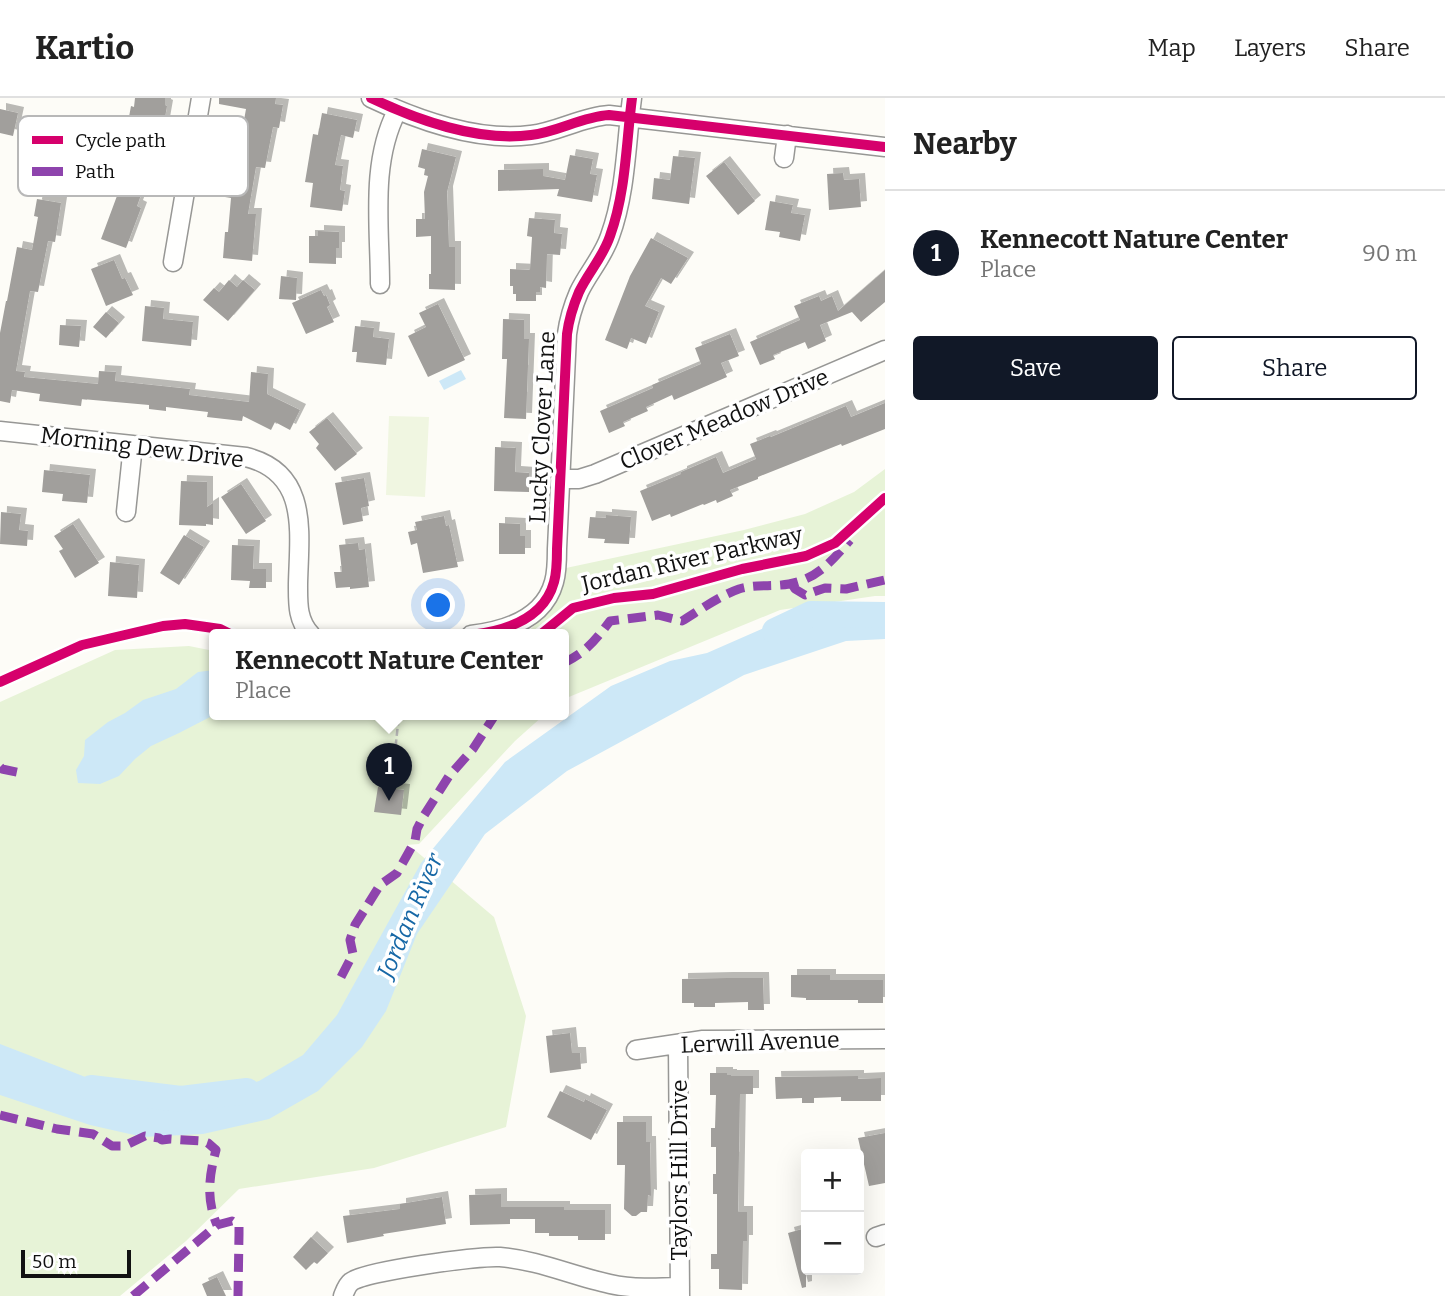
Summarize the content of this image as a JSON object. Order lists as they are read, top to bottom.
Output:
{
  "streets": {
    "street": [
      "Clover Meadow Drive",
      "Lucky Clover Lane",
      "Morning Dew Drive",
      "Lerwill Avenue",
      "Taylors Hill Drive"
    ],
    "cycle path": ["Jordan River Parkway"]
  },
  "crossings": [
    ["Clover Meadow Drive", "Lucky Clover Lane"],
    ["Lerwill Avenue", "Taylors Hill Drive"]
  ],
  "water": ["Jordan River"],
  "legend": ["Cycle path", "Path"],
  "scale_bar": "50 m",
  "page": {
    "header": "Kartio",
    "nav": ["Map", "Layers", "Share"],
    "heading": "Nearby",
    "list": [
      {
        "mark": "1",
        "name": "Kennecott Nature Center",
        "note": "Place",
        "value": "90 m"
      }
    ],
    "buttons": ["Save", "Share"],
    "popup": ["Kennecott Nature Center", "Place"],
    "pins": "1",
    "map_buttons": ["+", "−"],
    "scale": "50 m"
  }
}
